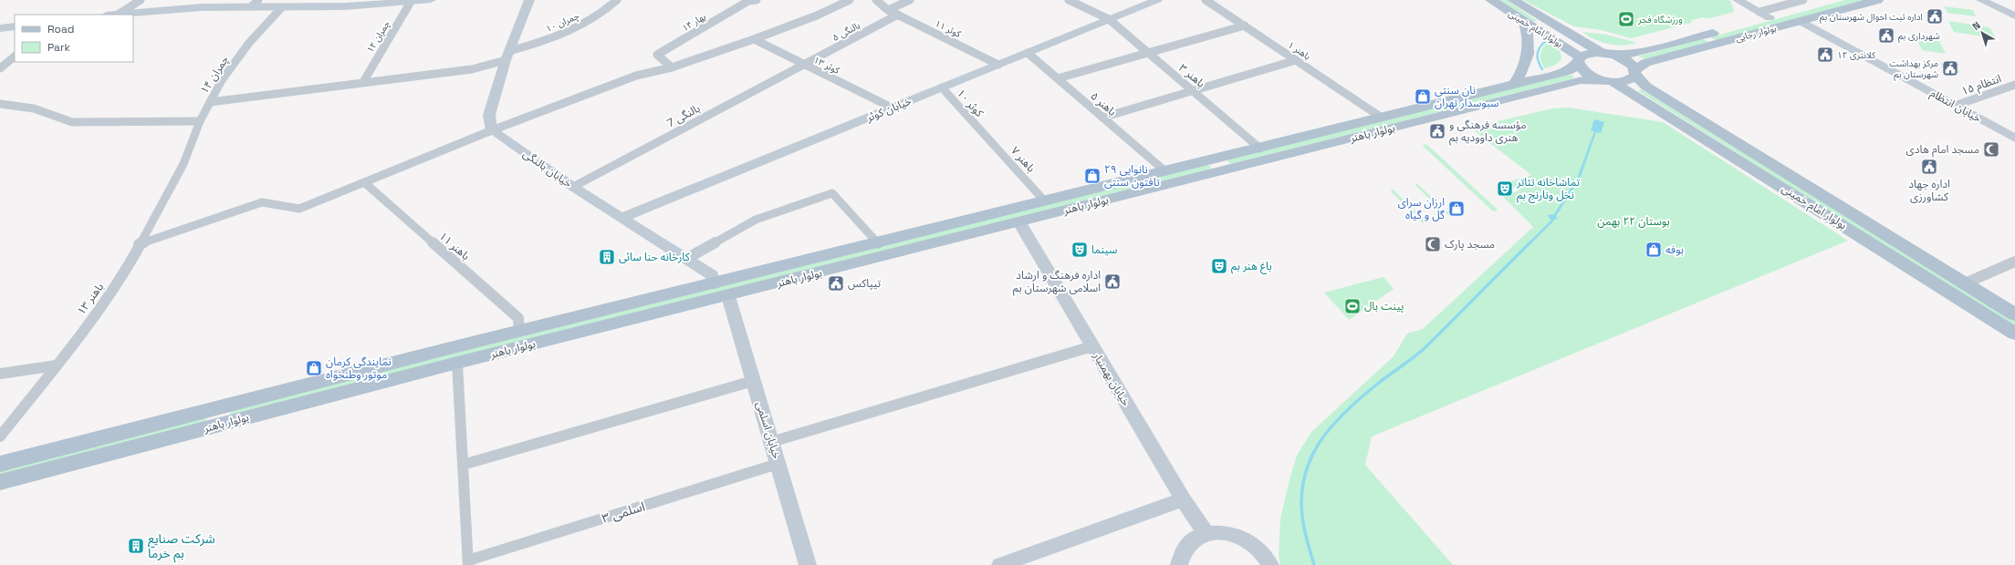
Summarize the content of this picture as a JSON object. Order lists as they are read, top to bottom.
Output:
{
  "streets": {
    "main road": ["بولوار امام خمینی", "بولوار رجایی", "بولوار باهنر"],
    "street": [
      "چمران ۱۰",
      "بهار ۱۴",
      "کوثر ۱۱",
      "بالنگی ۵",
      "چمران ۱۲",
      "باهنر ۱",
      "کوثر ۱۳",
      "چمران ۱۴",
      "باهنر ۳",
      "انتظام ۱۵",
      "کوثر ۱۰",
      "باهنر ۵",
      "خیابان انتظام",
      "خیابان کوثر",
      "بالنگی 7",
      "باهنر ۷",
      "خیابان بالنگی",
      "باهنر ۱۱",
      "باهنر ۱۳",
      "خیابان بهمنیار",
      "خیابان اسلمی",
      "اسلمی ۳"
    ]
  },
  "crossings": [
    ["چمران ۱۰", "چمران ۱۲"],
    ["چمران ۱۰", "چمران ۱۴"],
    ["کوثر ۱۱", "بالنگی ۵"],
    ["کوثر ۱۱", "خیابان کوثر"],
    ["بولوار امام خمینی", "بولوار رجایی"],
    ["بولوار امام خمینی", "بولوار باهنر"],
    ["بالنگی ۵", "کوثر ۱۳"],
    ["بالنگی ۵", "بالنگی 7"],
    ["بولوار رجایی", "خیابان انتظام"],
    ["بولوار رجایی", "بولوار باهنر"],
    ["باهنر ۱", "بولوار باهنر"],
    ["کوثر ۱۳", "خیابان کوثر"],
    ["کوثر ۱۳", "بالنگی 7"],
    ["چمران ۱۴", "باهنر ۱۳"],
    ["باهنر ۳", "خیابان کوثر"],
    ["باهنر ۳", "بولوار باهنر"],
    ["انتظام ۱۵", "خیابان انتظام"],
    ["کوثر ۱۰", "خیابان کوثر"],
    ["کوثر ۱۰", "باهنر ۷"],
    ["باهنر ۵", "خیابان کوثر"],
    ["باهنر ۵", "بولوار باهنر"],
    ["خیابان کوثر", "خیابان بالنگی"],
    ["بالنگی 7", "خیابان بالنگی"],
    ["بولوار باهنر", "باهنر ۷"],
    ["بولوار باهنر", "خیابان بالنگی"],
    ["بولوار باهنر", "باهنر ۱۱"],
    ["بولوار باهنر", "خیابان بهمنیار"],
    ["بولوار باهنر", "خیابان اسلمی"],
    ["خیابان اسلمی", "اسلمی ۳"]
  ],
  "parks": ["بوستان ۲۲ بهمن"],
  "places": {
    "public building": [
      "اداره ثبت احوال شهرستان بم",
      "شهرداری بم",
      "کلانتری ۱۲",
      "مرکز بهداشت شهرستان بم",
      "مؤسسه فرهنگی و هنری داوودیه بم",
      "اداره جهاد کشاورزی",
      "اداره فرهنگ و ارشاد اسلامی شهرستان بم",
      "تیپاکس"
    ],
    "sports": ["ورزشگاه فجر", "پینت بال"],
    "shop": [
      "نان سنتی سبوسدار تهران",
      "نانوایی ۲۹ تافتون سنتی",
      "ارزان سرای گل و گیاه",
      "بوفه",
      "نمایندگی کرمان موتور وطنخواه"
    ],
    "mosque": ["مسجد امام هادی", "مسجد پارک"],
    "theatre": ["تماشاخانه تئاتر نخل ونارنج بم", "سینما", "باغ هنر بم"],
    "building": ["کارخانه حنا سائی", "شرکت صنایع بم خرما"]
  },
  "legend": ["Road", "Park"],
  "north": "top left"
}
